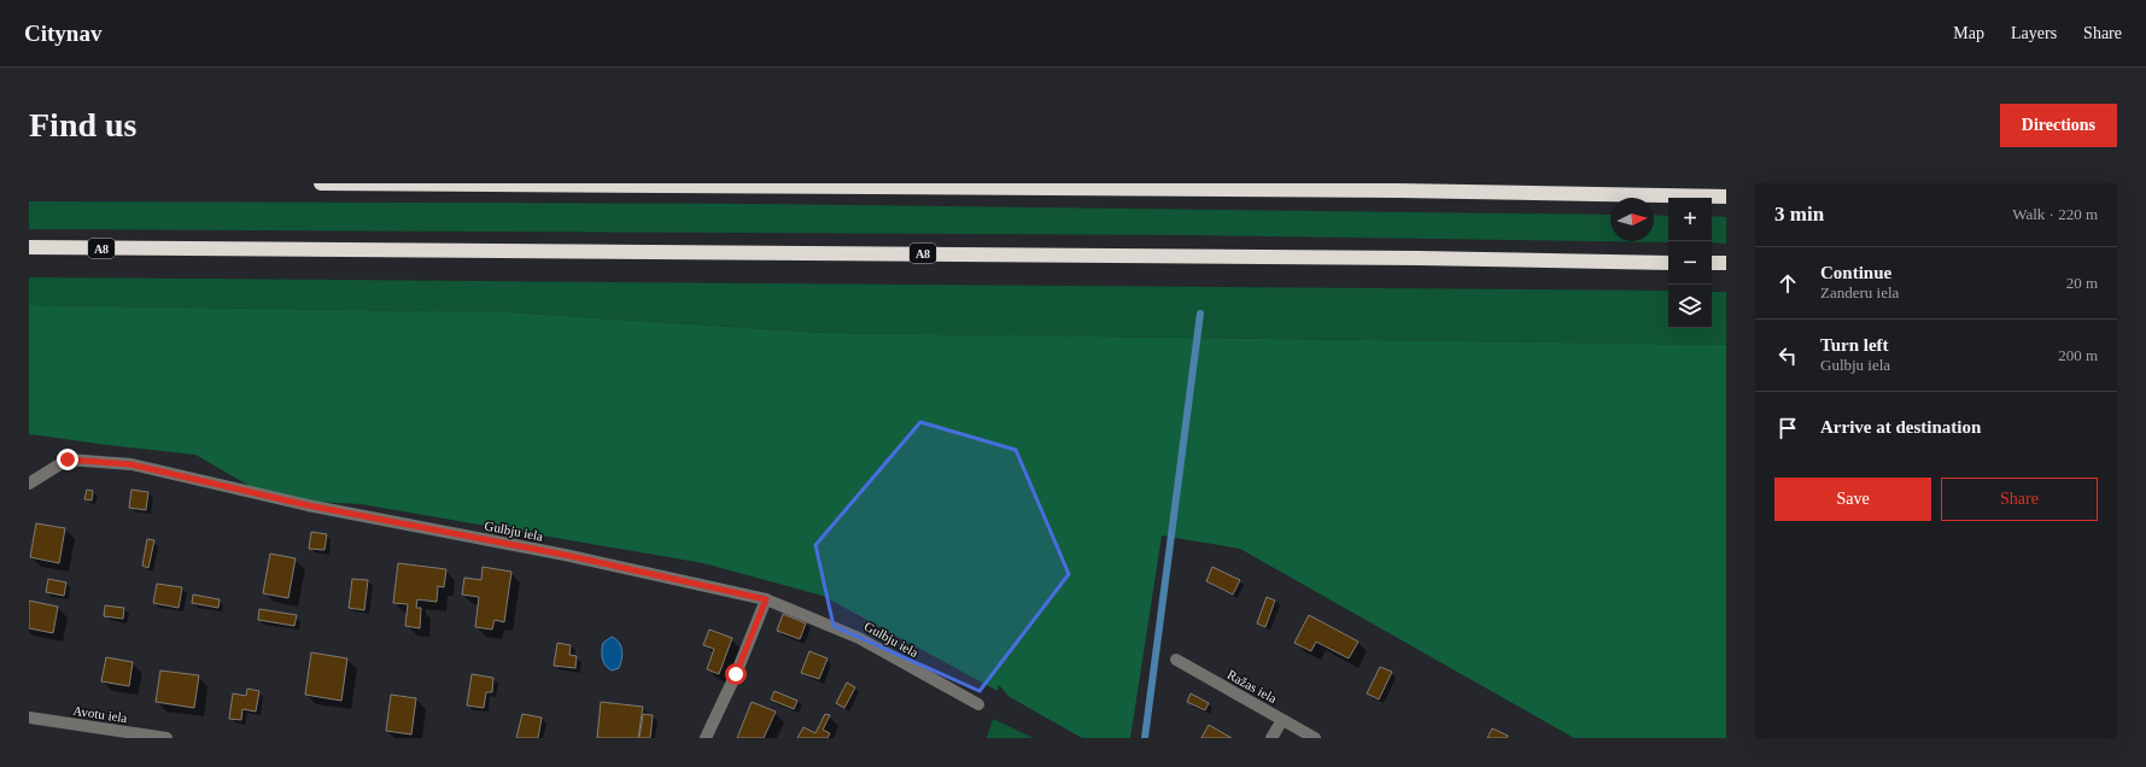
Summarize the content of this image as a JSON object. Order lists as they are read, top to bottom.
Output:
{
  "streets": {
    "highway": ["A8"],
    "street": ["Gulbju iela", "Ražas iela", "Avotu iela"]
  },
  "north": "right",
  "page": {
    "header": "Citynav",
    "nav": ["Map", "Layers", "Share"],
    "buttons": [
      "Directions",
      ["Save", "Share"]
    ],
    "title": "Find us",
    "heading": ["3 min", "Walk · 220 m"],
    "map_buttons": ["+", "−"],
    "list": [
      ["Continue", "Zanderu iela", "20 m"],
      ["Turn left", "Gulbju iela", "200 m"],
      "Arrive at destination"
    ]
  }
}
